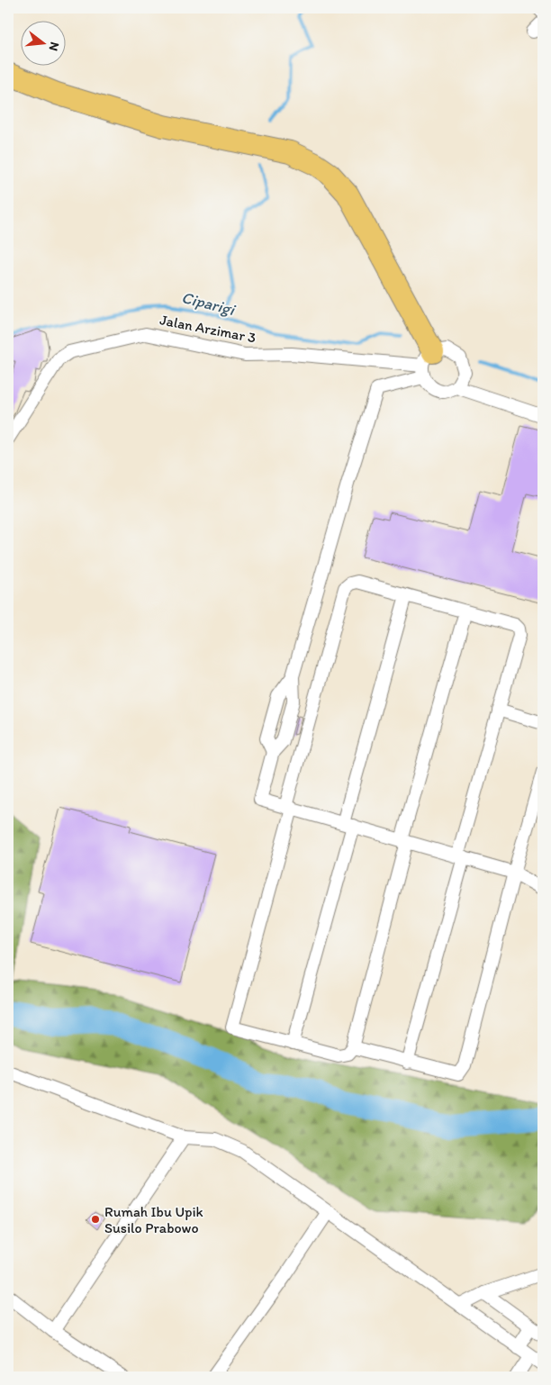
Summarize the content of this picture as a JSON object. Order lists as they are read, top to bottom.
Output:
{
  "streets": {
    "street": ["Jalan Arzimar 3"]
  },
  "water": ["Ciparigi"],
  "places": ["Rumah Ibu Upik Susilo Prabowo"],
  "north": "right"
}
